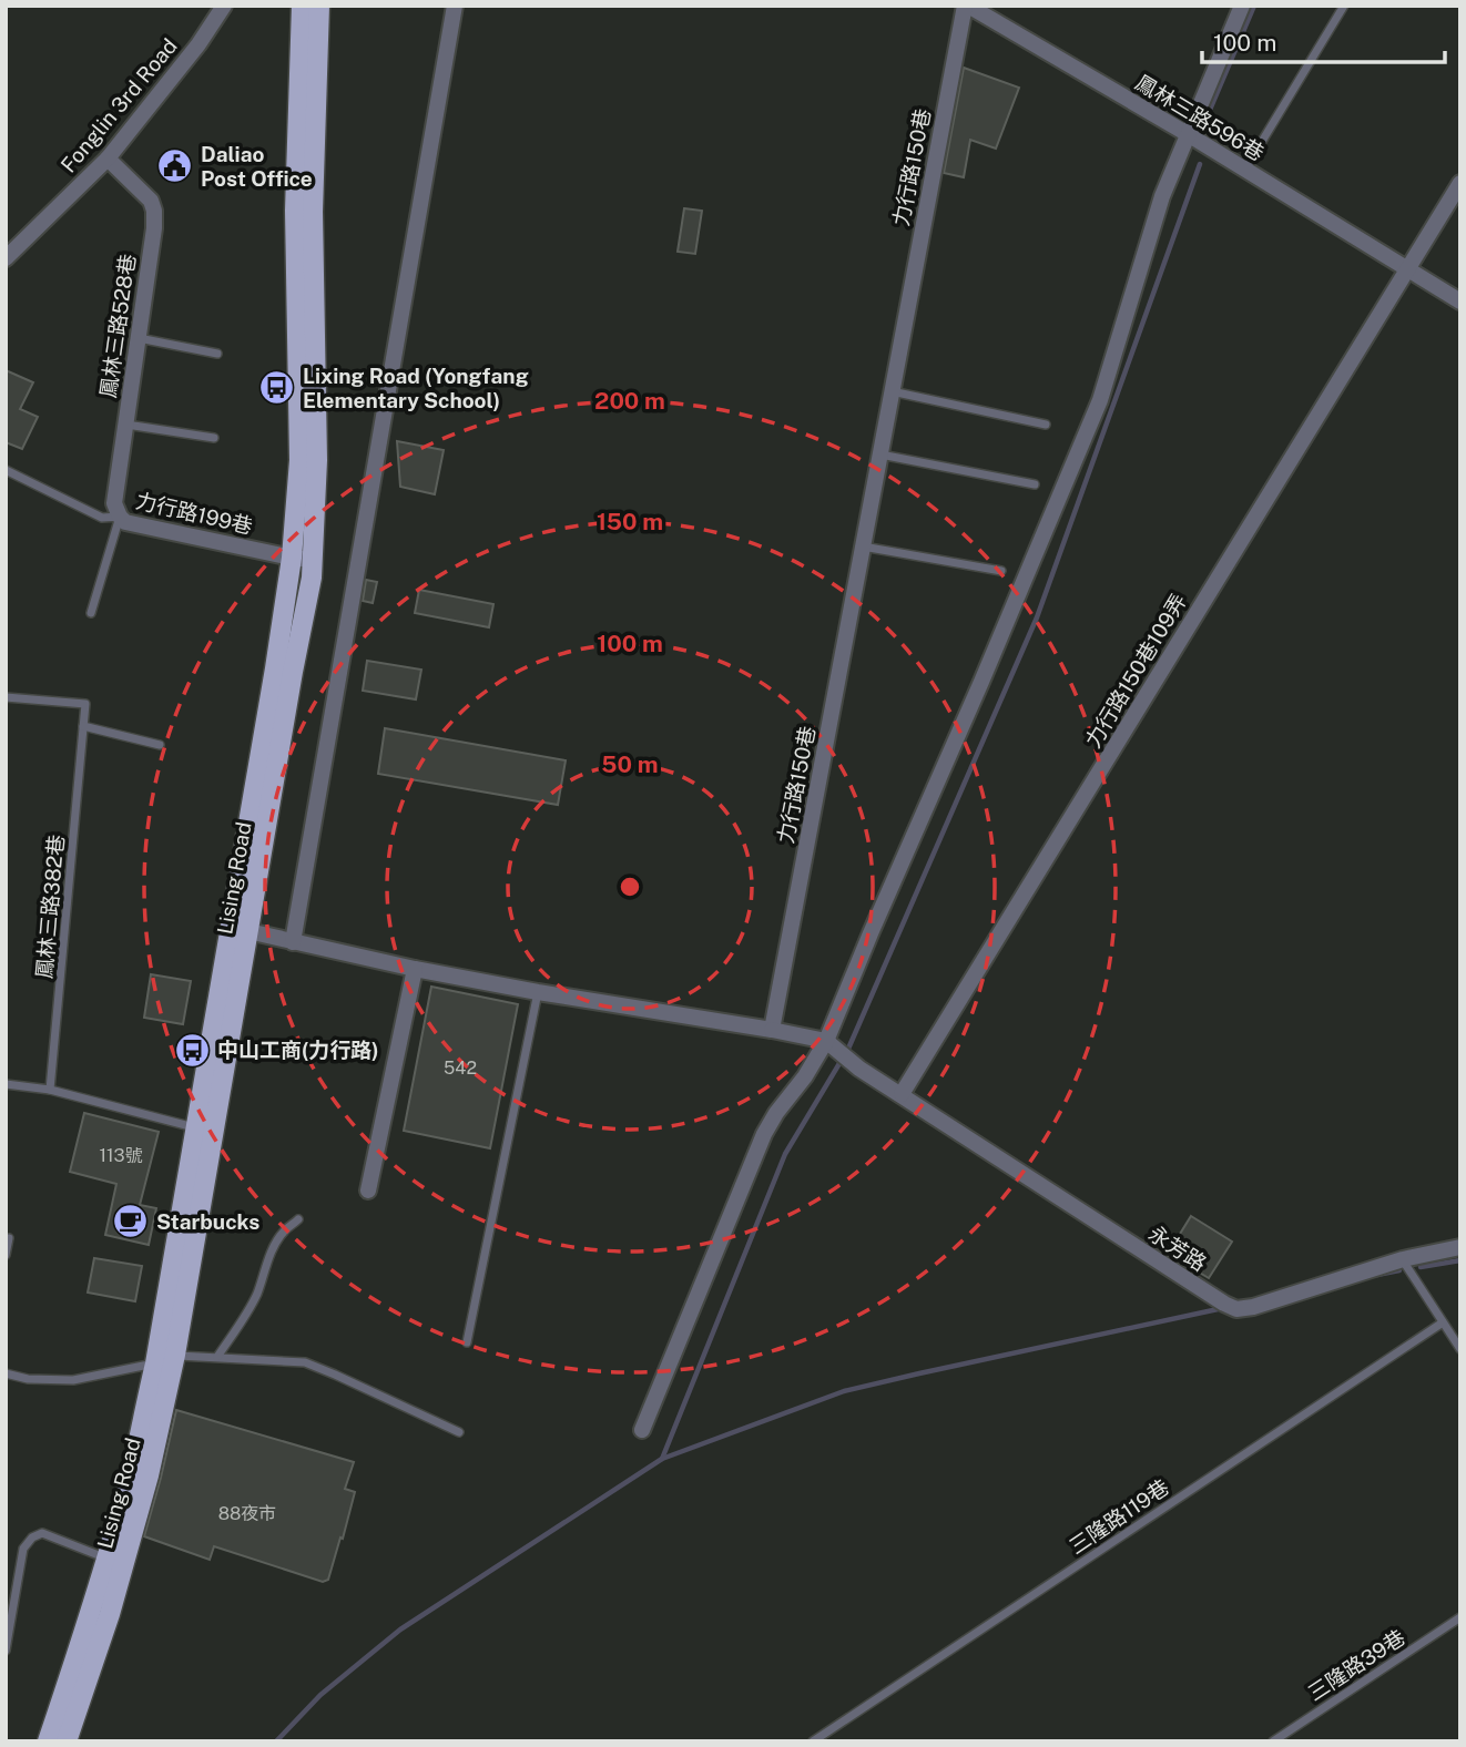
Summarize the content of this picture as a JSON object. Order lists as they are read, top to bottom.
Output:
{
  "streets": {
    "main road": ["Lising Road"],
    "street": [
      "Fonglin 3rd Road",
      "鳳林三路596巷",
      "力行路150巷",
      "鳳林三路528巷",
      "力行路199巷",
      "力行路150巷109弄",
      "永芳路"
    ],
    "lane": ["鳳林三路382巷", "三隆路119巷", "三隆路39巷"]
  },
  "crossings": [
    ["Fonglin 3rd Road", "鳳林三路528巷"],
    ["鳳林三路596巷", "力行路150巷"],
    ["鳳林三路596巷", "力行路150巷109弄"],
    ["鳳林三路528巷", "力行路199巷"],
    ["力行路199巷", "Lising Road"],
    ["力行路150巷109弄", "永芳路"]
  ],
  "places": {
    "public building": ["Daliao Post Office"],
    "bus stop": ["Lixing Road (Yongfang Elementary School)", "中山工商(力行路)"],
    "cafe": ["Starbucks"]
  },
  "house_numbers": ["542", "113號", "88夜市"],
  "scale_bar": "100 m",
  "rings": [
    "200 m",
    "150 m",
    "100 m",
    "50 m"
  ]
}
